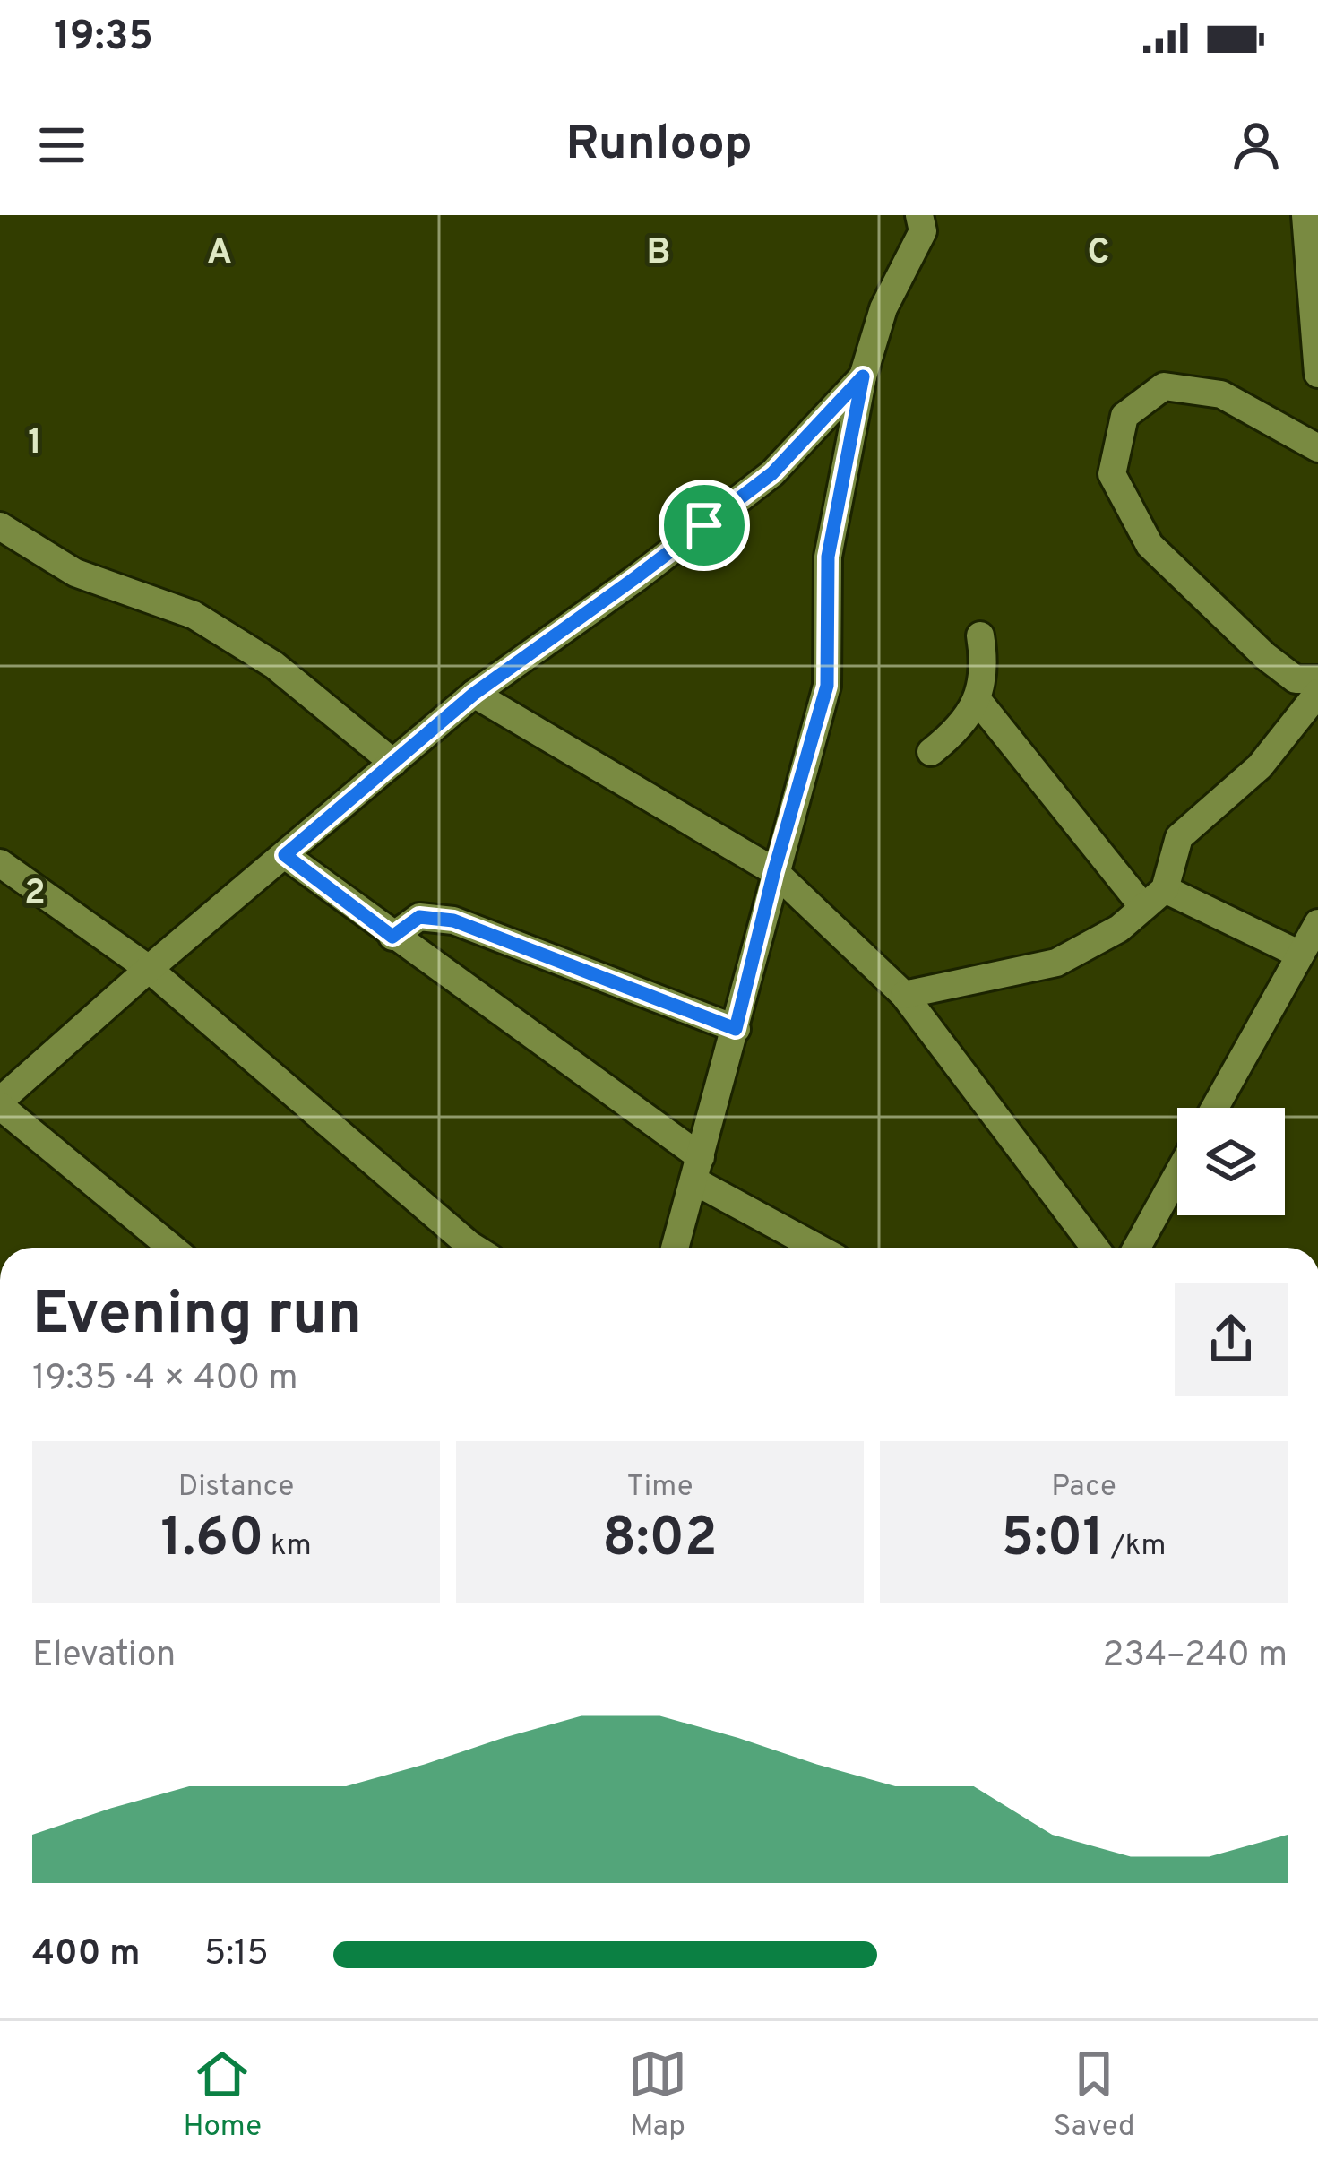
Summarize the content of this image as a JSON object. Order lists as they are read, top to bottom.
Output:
{
  "page": {
    "status": "19:35",
    "header": "Runloop",
    "heading": ["Evening run", "19:35 · 4 × 400 m"],
    "stats": [
      ["Distance", "1.60 km"],
      ["Time", "8:02"],
      ["Pace", "5:01 /km"]
    ],
    "chart": ["Elevation", "234–240 m"],
    "list": [
      {
        "name": "400 m",
        "note": "5:15"
      }
    ],
    "tabs": ["Home", "Map", "Saved"]
  },
  "grid": {
    "columns": ["A", "B", "C"],
    "rows": ["1", "2"]
  }
}
